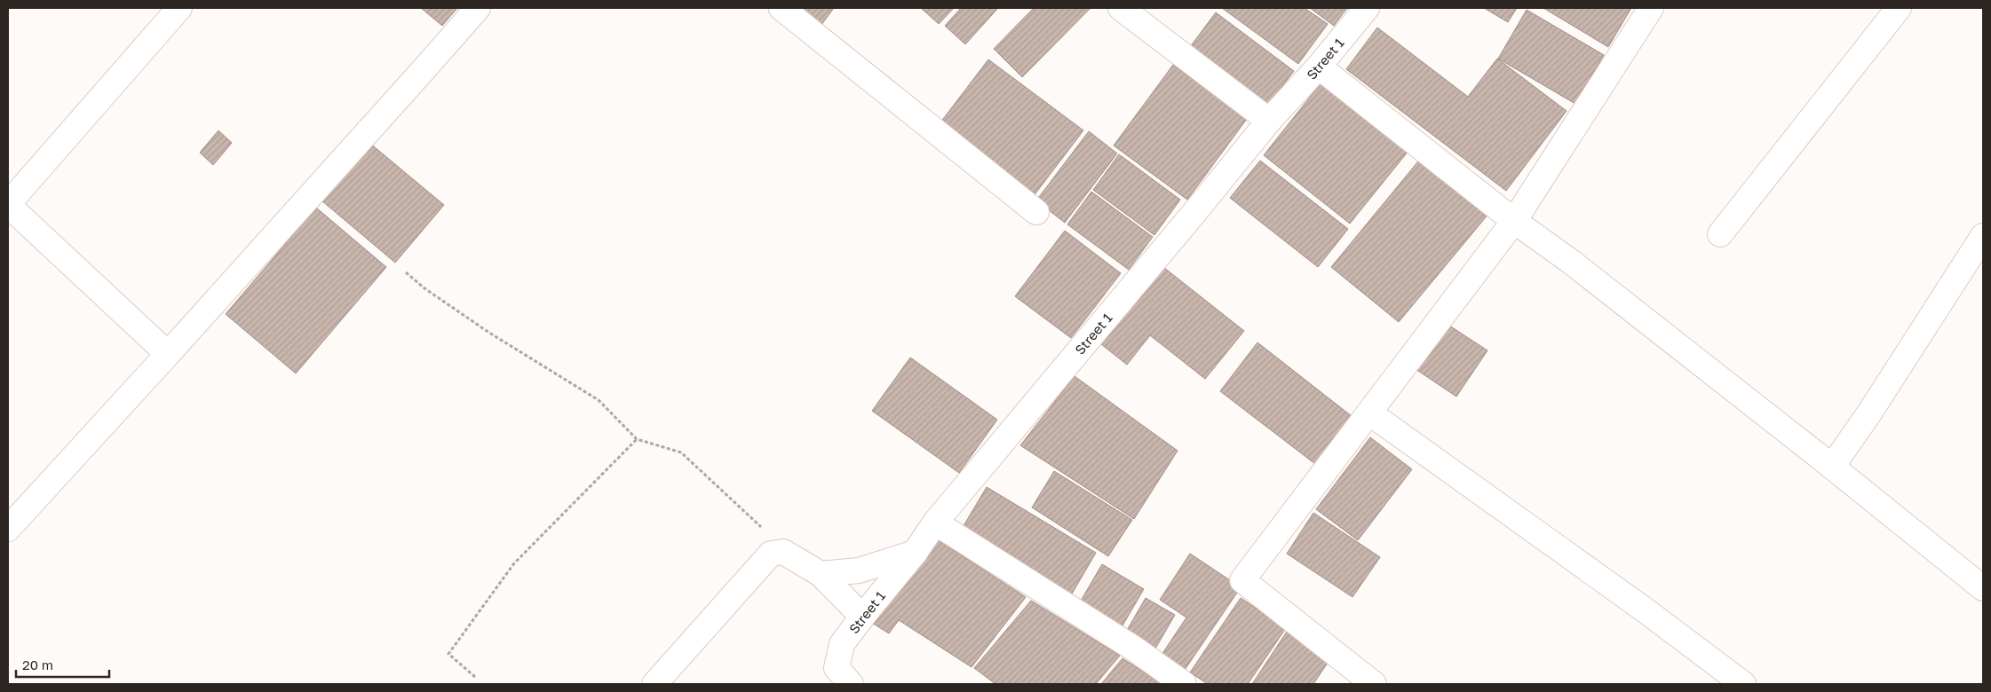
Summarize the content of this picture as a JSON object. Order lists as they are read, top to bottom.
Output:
{
  "streets": {
    "street": ["Street 1"]
  },
  "scale_bar": "20 m"
}
